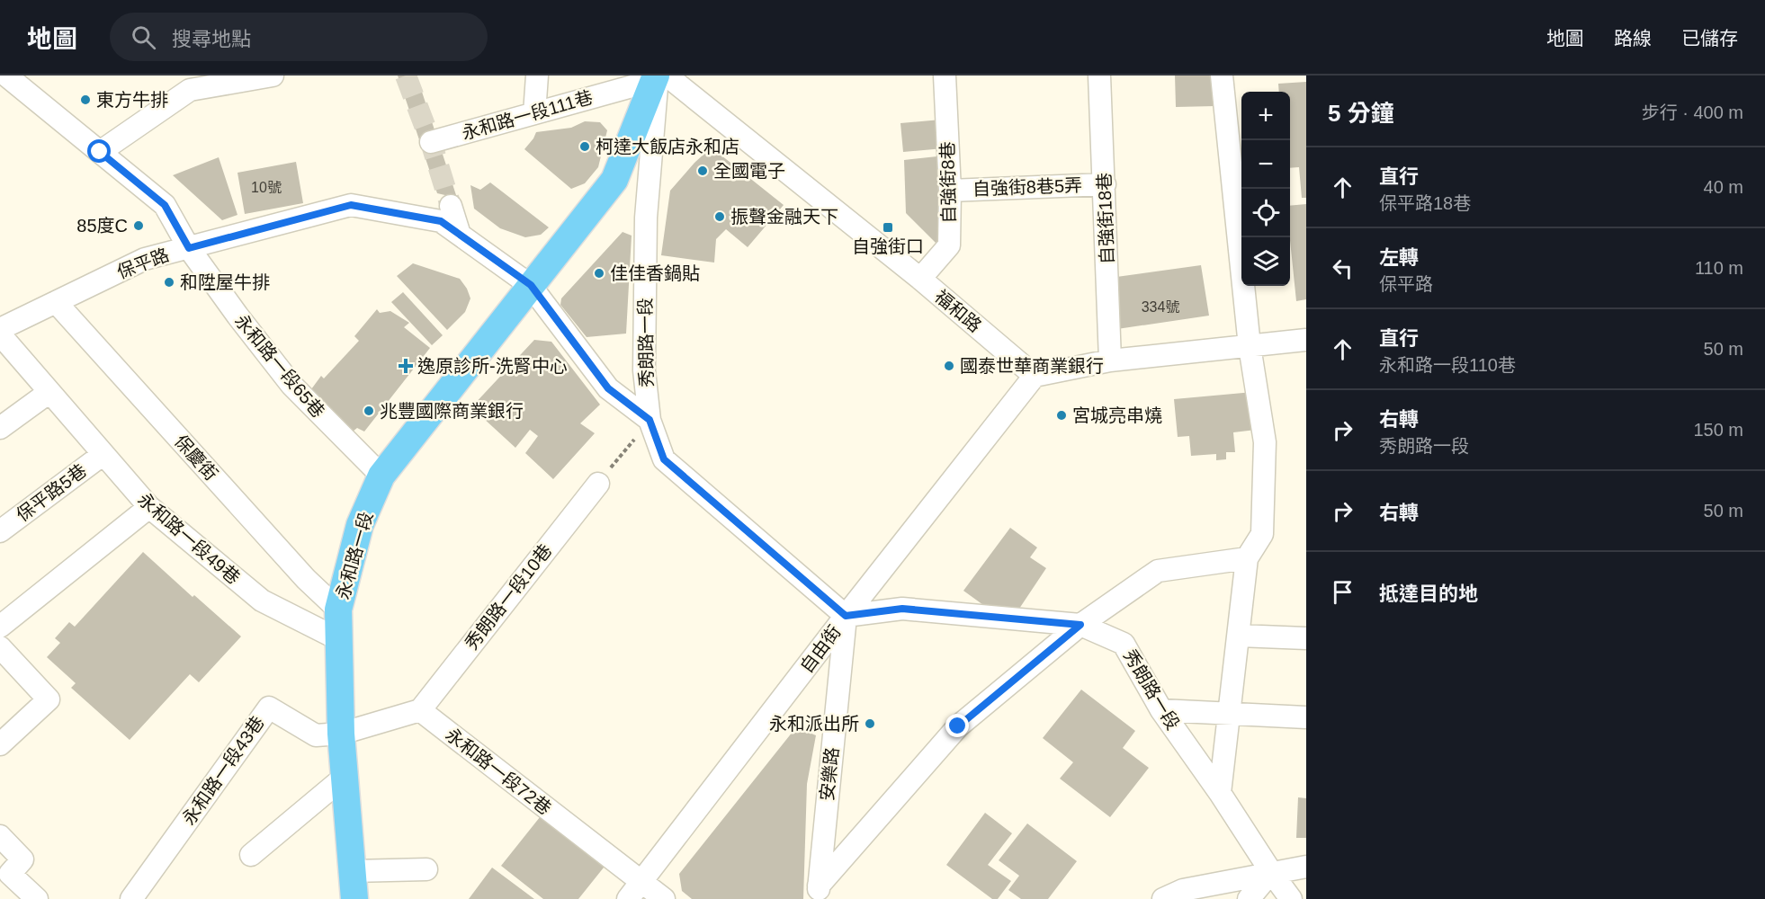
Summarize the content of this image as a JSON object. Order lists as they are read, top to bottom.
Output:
{
  "streets": {
    "main road": ["永和路一段"],
    "street": [
      "永和路一段111巷",
      "自強街8巷",
      "自強街8巷5弄",
      "自強街18巷",
      "保平路",
      "福和路",
      "秀朗路一段",
      "永和路一段65巷",
      "保慶街",
      "保平路5巷",
      "永和路一段49巷",
      "秀朗路一段10巷",
      "自由街",
      "永和路一段43巷",
      "永和路一段72巷",
      "安樂路"
    ]
  },
  "crossings": [
    ["永和路一段111巷", "秀朗路一段"],
    ["永和路一段111巷", "永和路一段"],
    ["自強街8巷", "自強街8巷5弄"],
    ["自強街8巷", "福和路"],
    ["自強街8巷5弄", "自強街18巷"],
    ["保平路", "秀朗路一段"],
    ["保平路", "永和路一段65巷"],
    ["保平路", "保慶街"],
    ["保平路", "永和路一段49巷"],
    ["保平路", "永和路一段"],
    ["福和路", "自由街"],
    ["秀朗路一段", "永和路一段"],
    ["秀朗路一段", "自由街"],
    ["秀朗路一段", "安樂路"],
    ["永和路一段65巷", "永和路一段"],
    ["保慶街", "永和路一段"],
    ["保平路5巷", "永和路一段49巷"],
    ["永和路一段49巷", "永和路一段"],
    ["永和路一段", "永和路一段43巷"],
    ["秀朗路一段10巷", "永和路一段72巷"],
    ["自由街", "永和路一段72巷"],
    ["自由街", "安樂路"]
  ],
  "places": {
    "other": [
      "東方牛排",
      "柯達大飯店永和店",
      "全國電子",
      "振聲金融天下",
      "85度C",
      "佳佳香鍋貼",
      "和陞屋牛排",
      "國泰世華商業銀行",
      "兆豐國際商業銀行",
      "宮城亮串燒",
      "永和派出所"
    ],
    "transit": ["自強街口"],
    "health": ["逸原診所-洗腎中心"]
  },
  "house_numbers": ["10號", "334號"],
  "page": {
    "header": "地圖",
    "search": "搜尋地點",
    "nav": ["地圖", "路線", "已儲存"],
    "heading": ["5 分鐘", "步行 · 400 m"],
    "map_buttons": ["+", "−"],
    "list": [
      ["直行", "保平路18巷", "40 m"],
      ["左轉", "保平路", "110 m"],
      ["直行", "永和路一段110巷", "50 m"],
      ["右轉", "秀朗路一段", "150 m"],
      ["右轉", "50 m"],
      "抵達目的地"
    ]
  }
}
